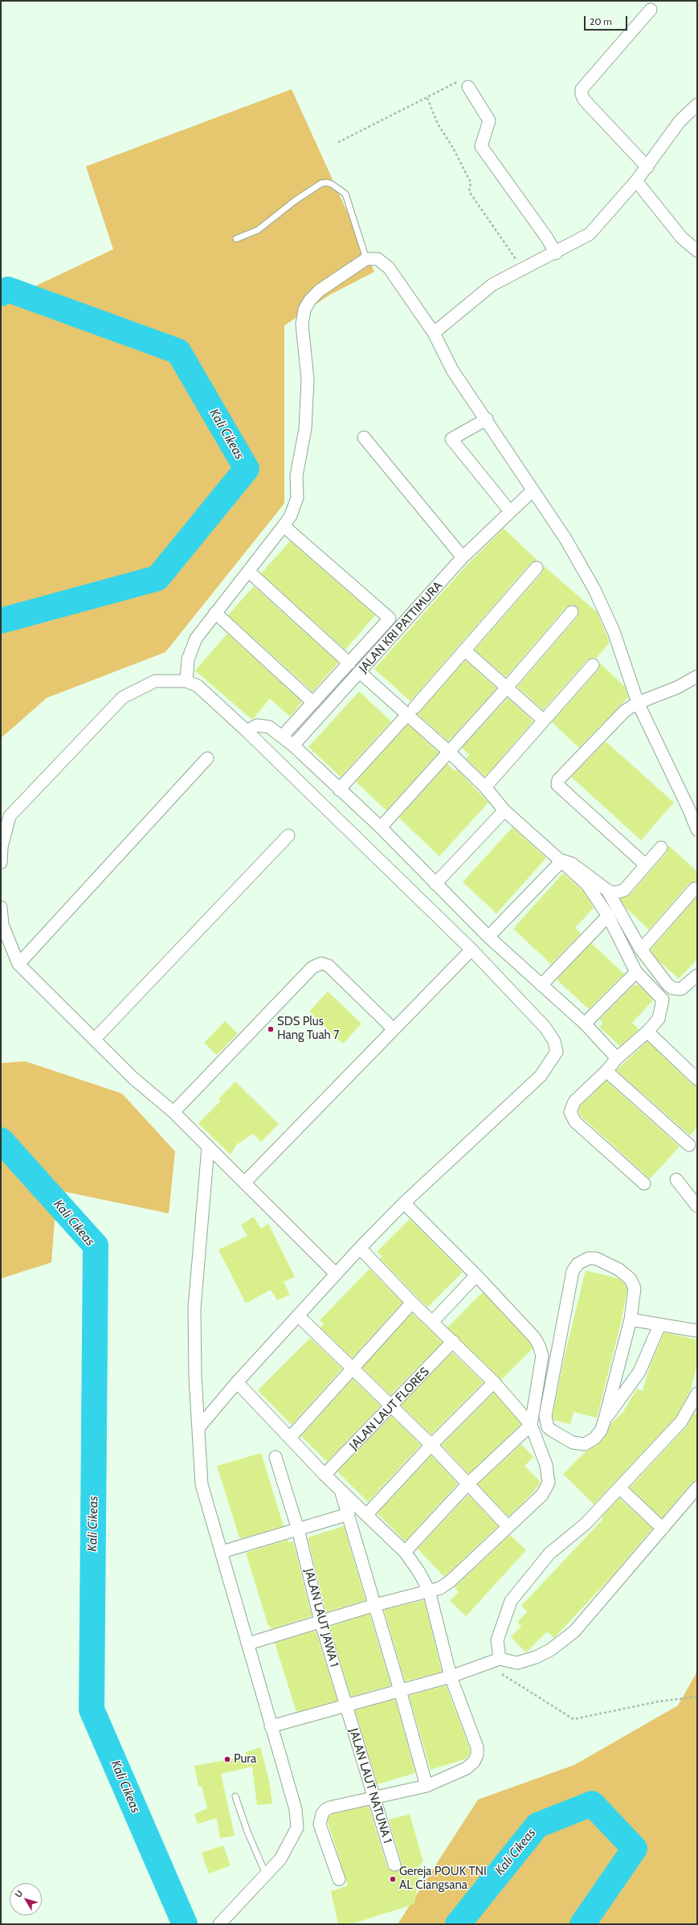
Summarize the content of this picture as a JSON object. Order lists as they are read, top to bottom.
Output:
{
  "streets": {
    "street": [
      "JALAN KRI PATTIMURA",
      "JALAN LAUT FLORES",
      "JALAN LAUT JAWA 1",
      "JALAN LAUT NATUNA 1"
    ]
  },
  "crossings": [
    ["JALAN LAUT JAWA 1", "JALAN LAUT NATUNA 1"]
  ],
  "water": ["Kali Cikeas"],
  "places": ["SDS Plus Hang Tuah 7", "Pura", "Gereja POUK TNI AL Ciangsana"],
  "scale_bar": "20 m",
  "north": "top left"
}
